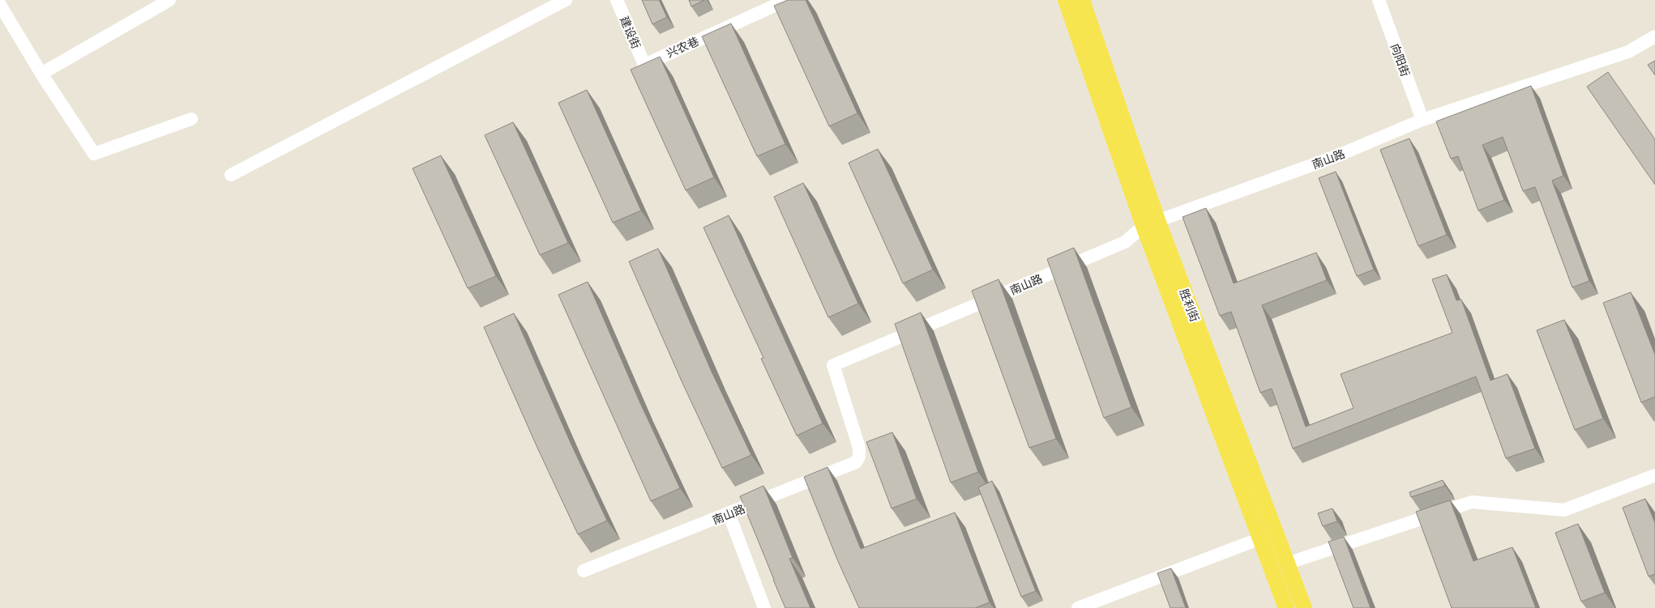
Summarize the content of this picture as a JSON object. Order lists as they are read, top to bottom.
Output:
{
  "streets": {
    "main road": ["胜利街"],
    "street": [
      "建设街",
      "兴农巷",
      "向阳街",
      "南山路"
    ]
  },
  "crossings": [
    ["建设街", "兴农巷"],
    ["向阳街", "南山路"],
    ["南山路", "胜利街"]
  ]
}
